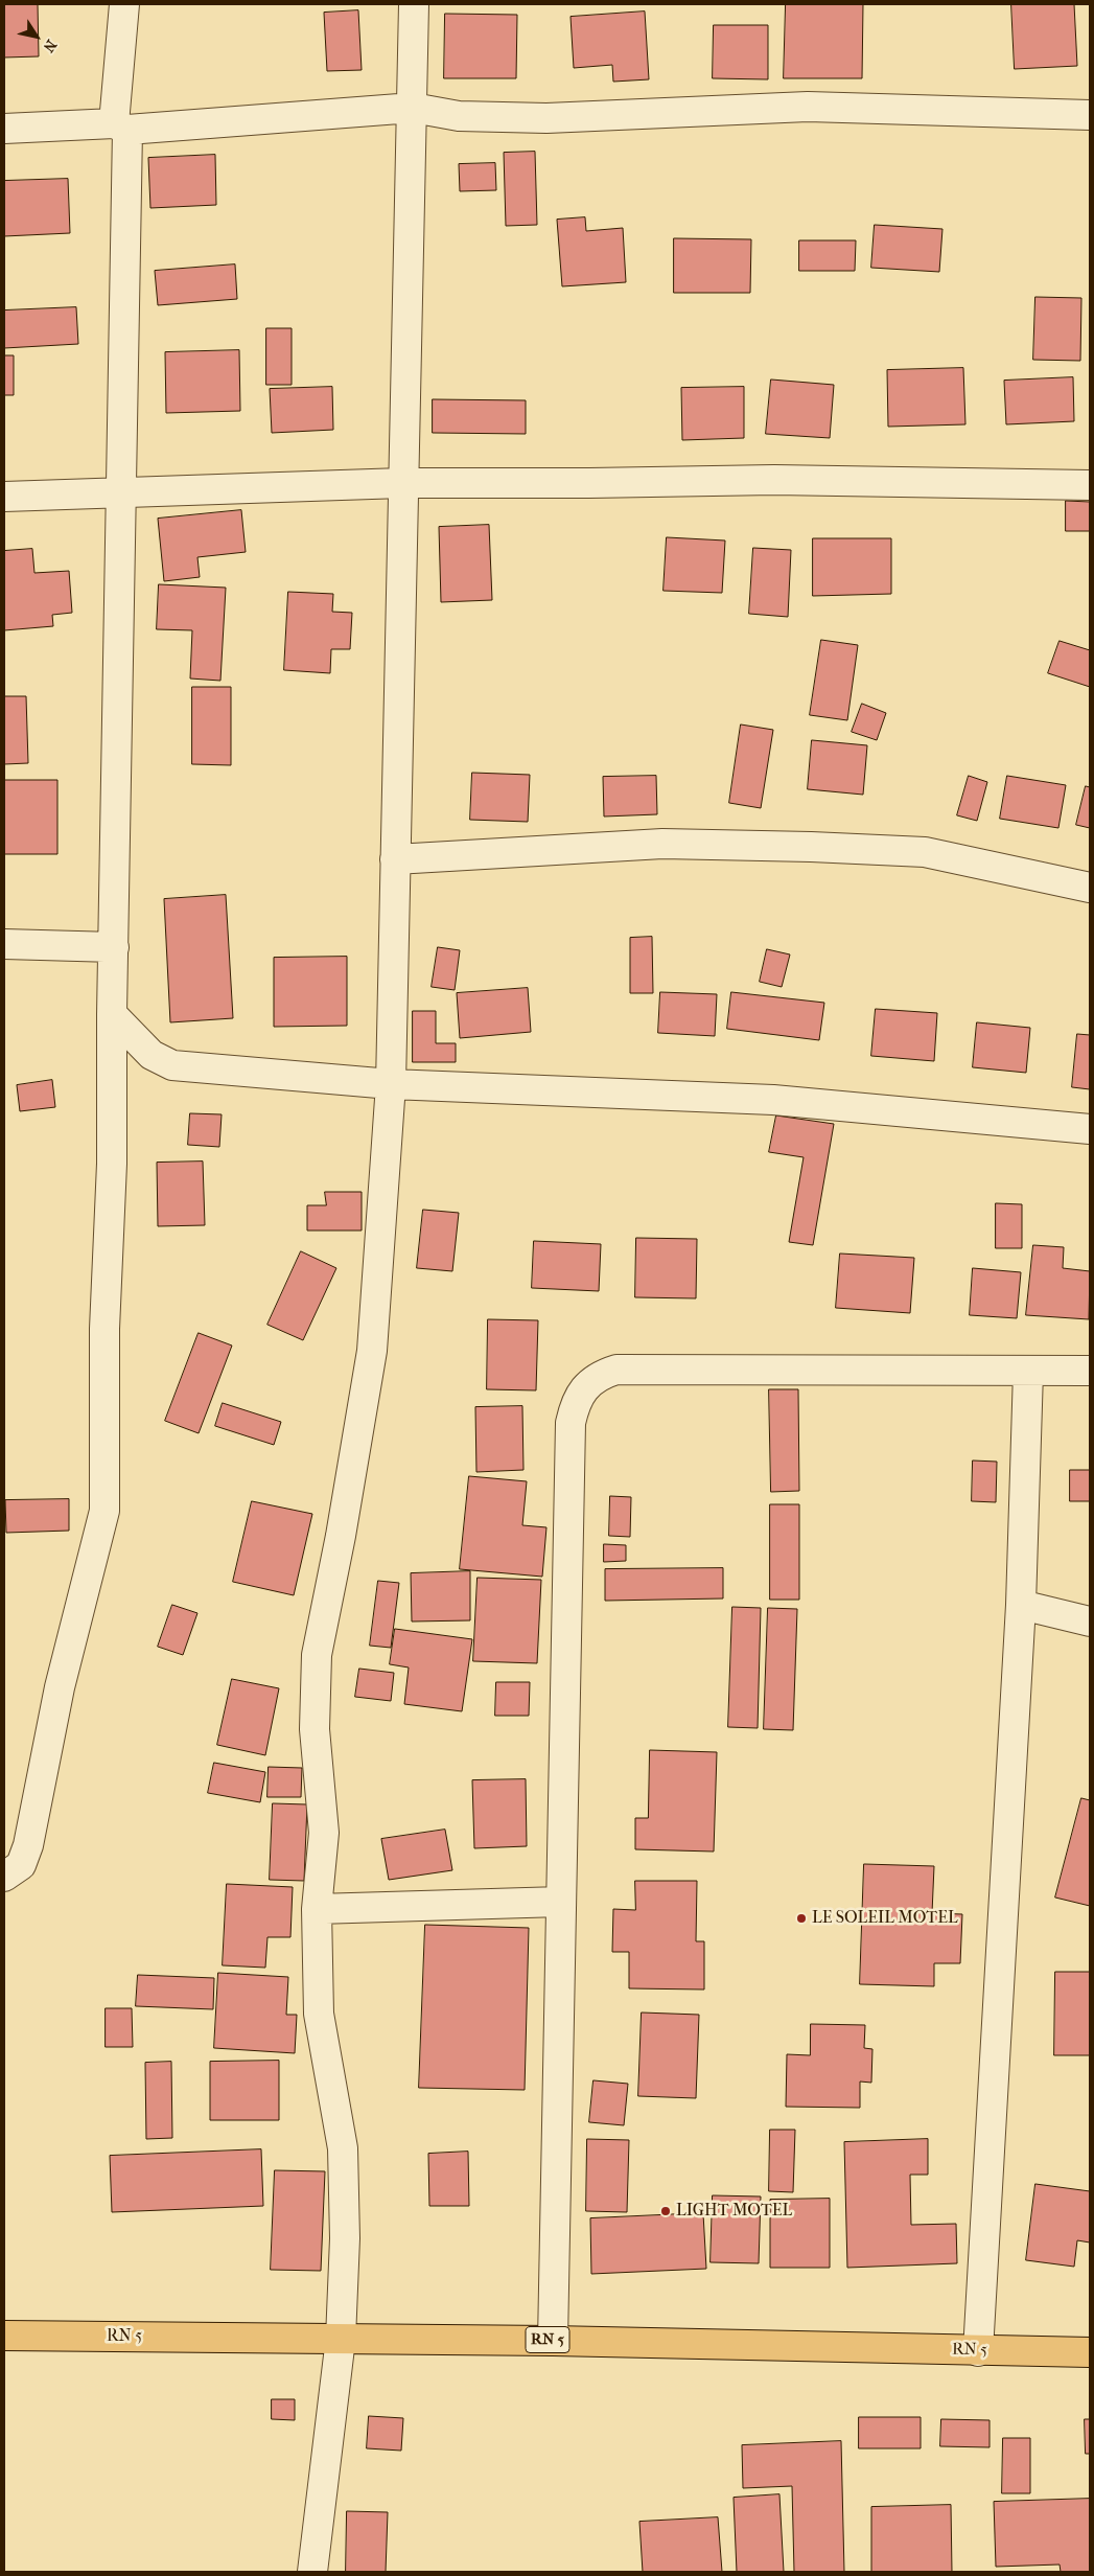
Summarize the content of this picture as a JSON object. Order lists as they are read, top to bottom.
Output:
{
  "streets": {
    "main road": ["RN 5"]
  },
  "places": ["LE SOLEIL MOTEL", "LIGHT MOTEL"],
  "north": "bottom right"
}
